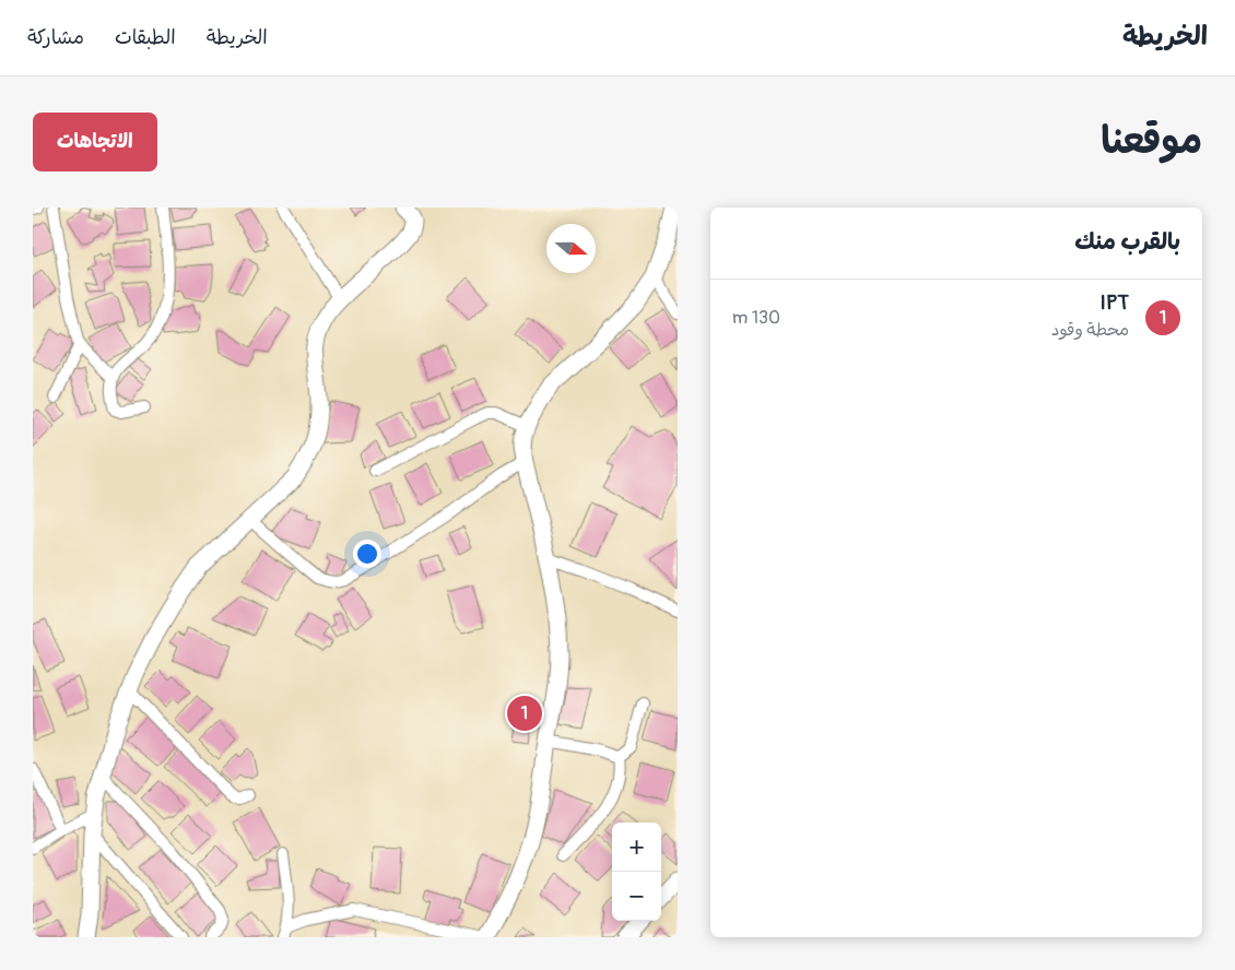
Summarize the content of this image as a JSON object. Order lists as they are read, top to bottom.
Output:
{
  "north": "right",
  "page": {
    "header": "الخريطة",
    "nav": ["الخريطة", "الطبقات", "مشاركة"],
    "title": "موقعنا",
    "buttons": "الاتجاهات",
    "heading": "بالقرب منك",
    "list": [
      {
        "mark": "1",
        "name": "IPT",
        "note": "محطة وقود",
        "value": "130 m"
      }
    ],
    "pins": "1",
    "map_buttons": ["+", "−"]
  }
}
